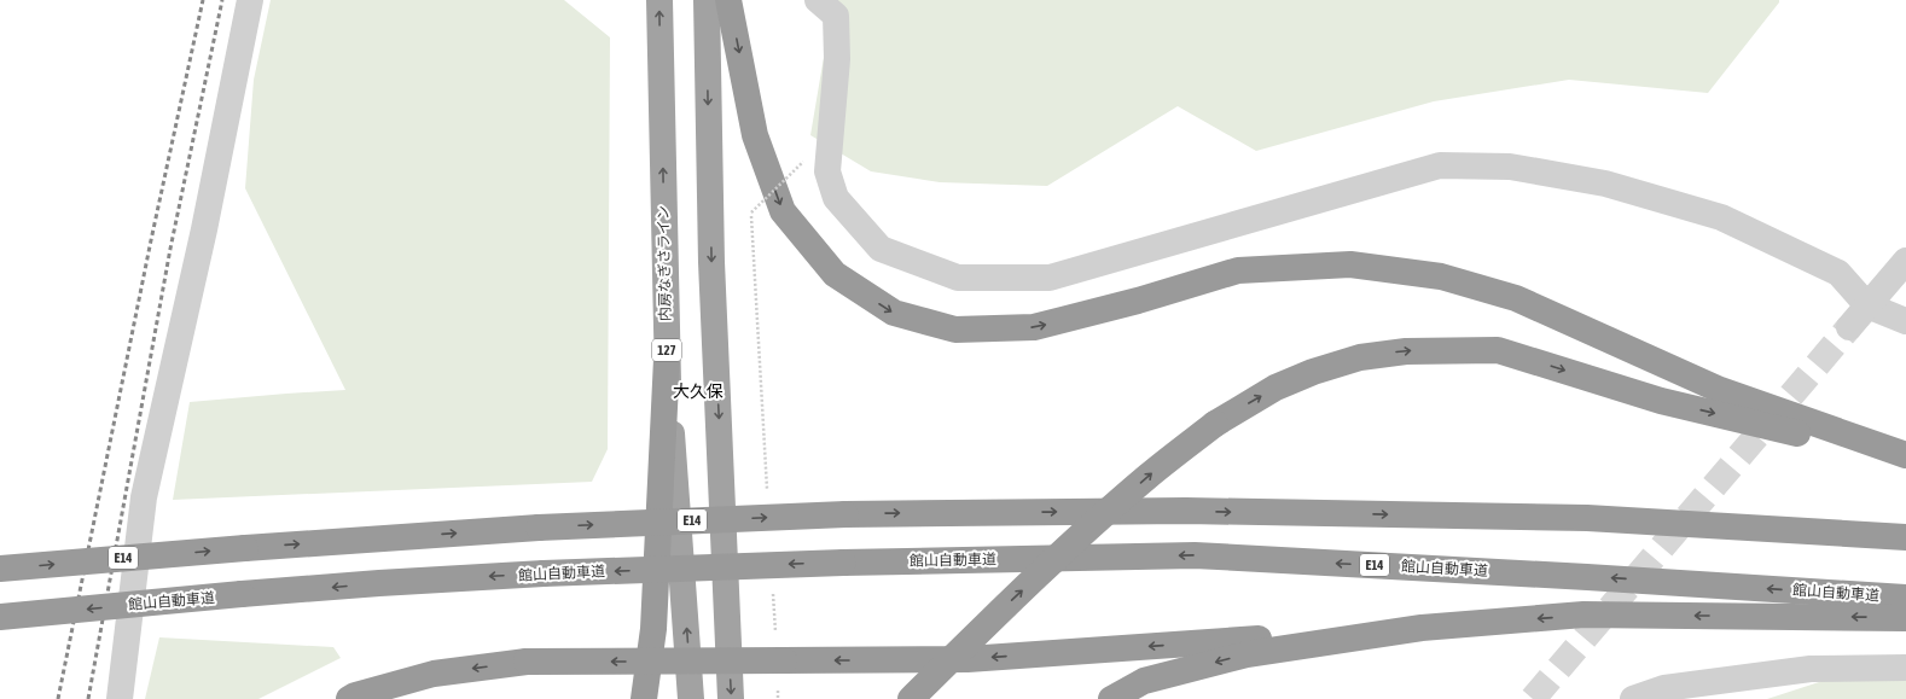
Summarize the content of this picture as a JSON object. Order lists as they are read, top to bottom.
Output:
{
  "streets": {
    "highway": [
      "内房なぎさライン",
      "127",
      "E14",
      "館山自動車道"
    ]
  },
  "districts": ["大久保"]
}
